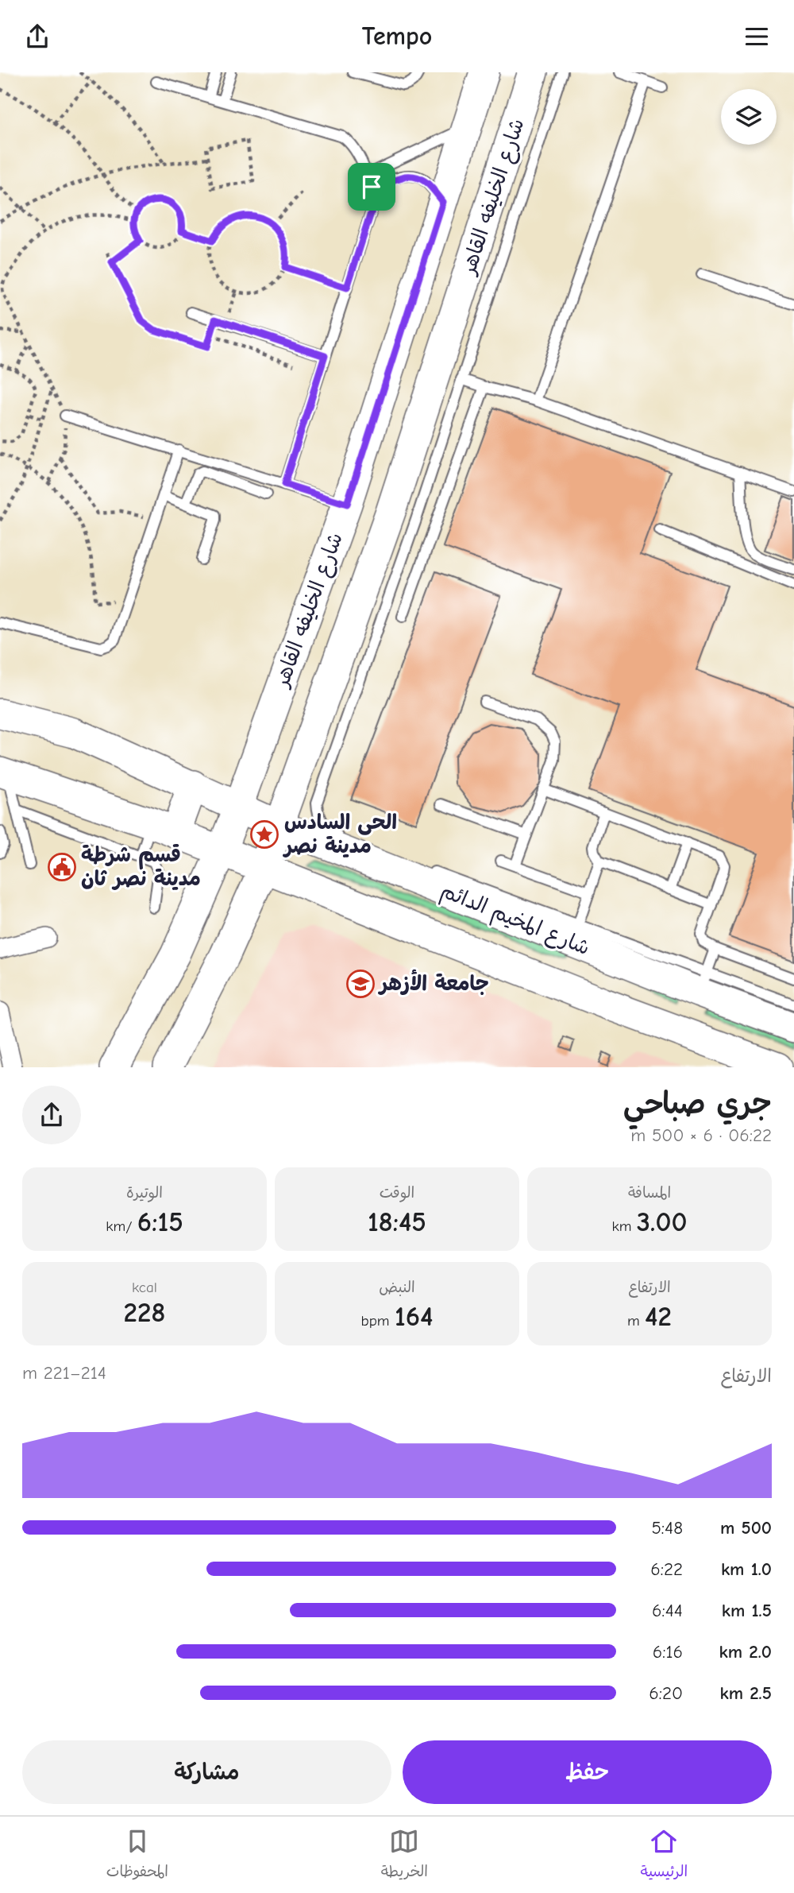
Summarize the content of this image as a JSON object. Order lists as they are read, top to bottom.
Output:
{
  "streets": {
    "main road": ["شارع الخليفه القاهر", "شارع المخيم الدائم"]
  },
  "crossings": [
    ["شارع الخليفه القاهر", "شارع المخيم الدائم"]
  ],
  "places": {
    "place": ["الحى السادس مدينة نصر"],
    "public building": ["قسم شرطة مدينة نصر ثان"],
    "school or university": ["جامعة الأزهر"]
  },
  "page": {
    "header": "Tempo",
    "heading": ["جري صباحي", "06:22 · 6 × 500 m"],
    "stats": [
      ["المسافة", "3.00 km"],
      ["الوقت", "18:45"],
      ["الوتيرة", "6:15 /km"],
      ["الارتفاع", "42 m"],
      ["النبض", "164 bpm"],
      ["kcal", "228"]
    ],
    "chart": ["الارتفاع", "214–221 m"],
    "list": [
      {
        "name": "500 m",
        "note": "5:48"
      },
      {
        "name": "1.0 km",
        "note": "6:22"
      },
      {
        "name": "1.5 km",
        "note": "6:44"
      },
      {
        "name": "2.0 km",
        "note": "6:16"
      },
      {
        "name": "2.5 km",
        "note": "6:20"
      }
    ],
    "buttons": ["حفظ", "مشاركة"],
    "tabs": ["الرئيسية", "الخريطة", "المحفوظات"]
  }
}
